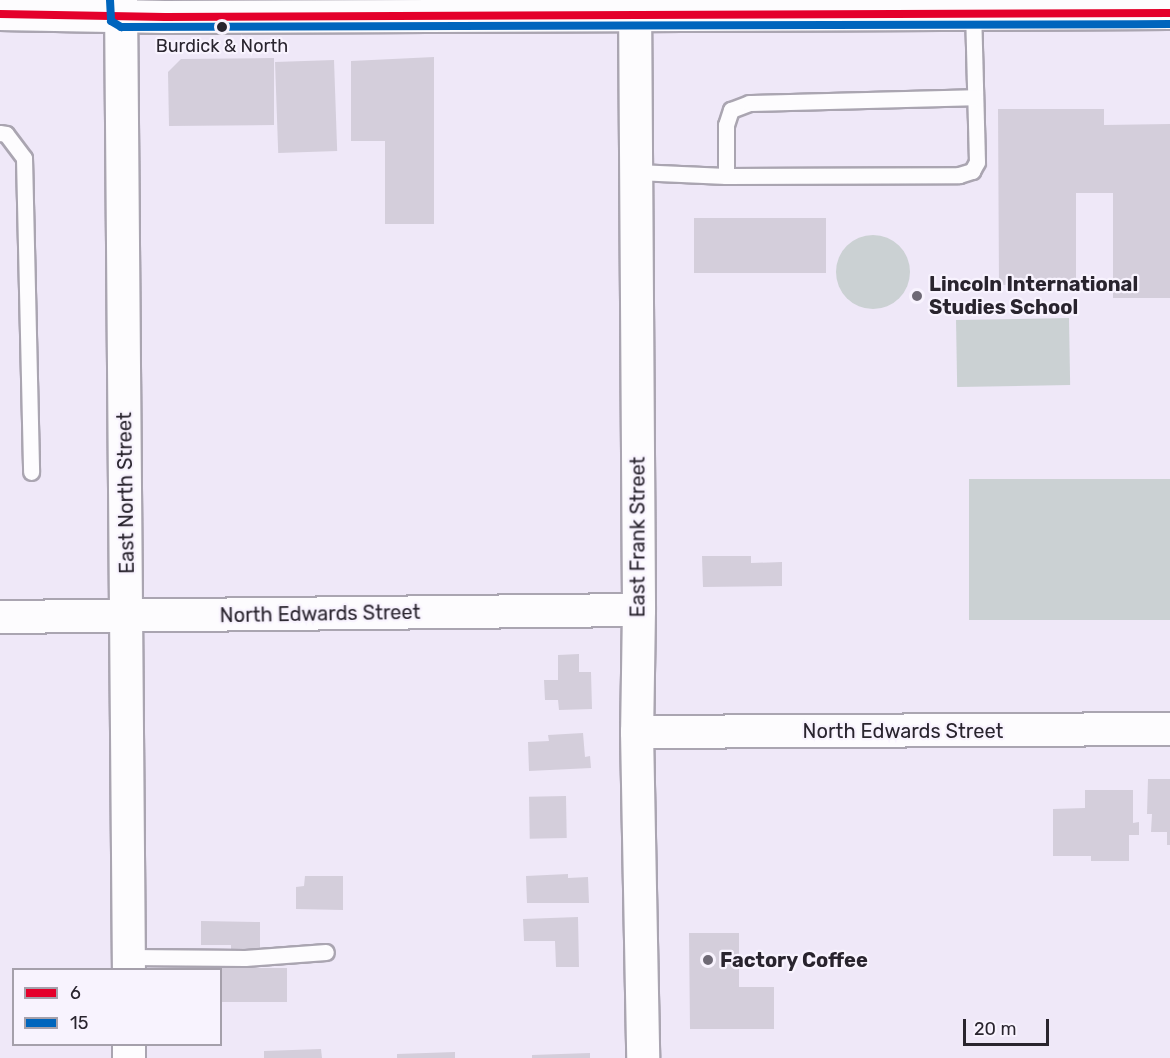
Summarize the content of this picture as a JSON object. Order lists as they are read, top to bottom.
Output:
{
  "streets": {
    "street": ["East North Street", "East Frank Street", "North Edwards Street"]
  },
  "crossings": [
    ["East North Street", "North Edwards Street"],
    ["East Frank Street", "North Edwards Street"]
  ],
  "places": ["Burdick & North", "Lincoln International Studies School", "Factory Coffee"],
  "lines": ["transit line 15", "transit line 6"],
  "legend": ["6", "15"],
  "scale_bar": "20 m"
}
